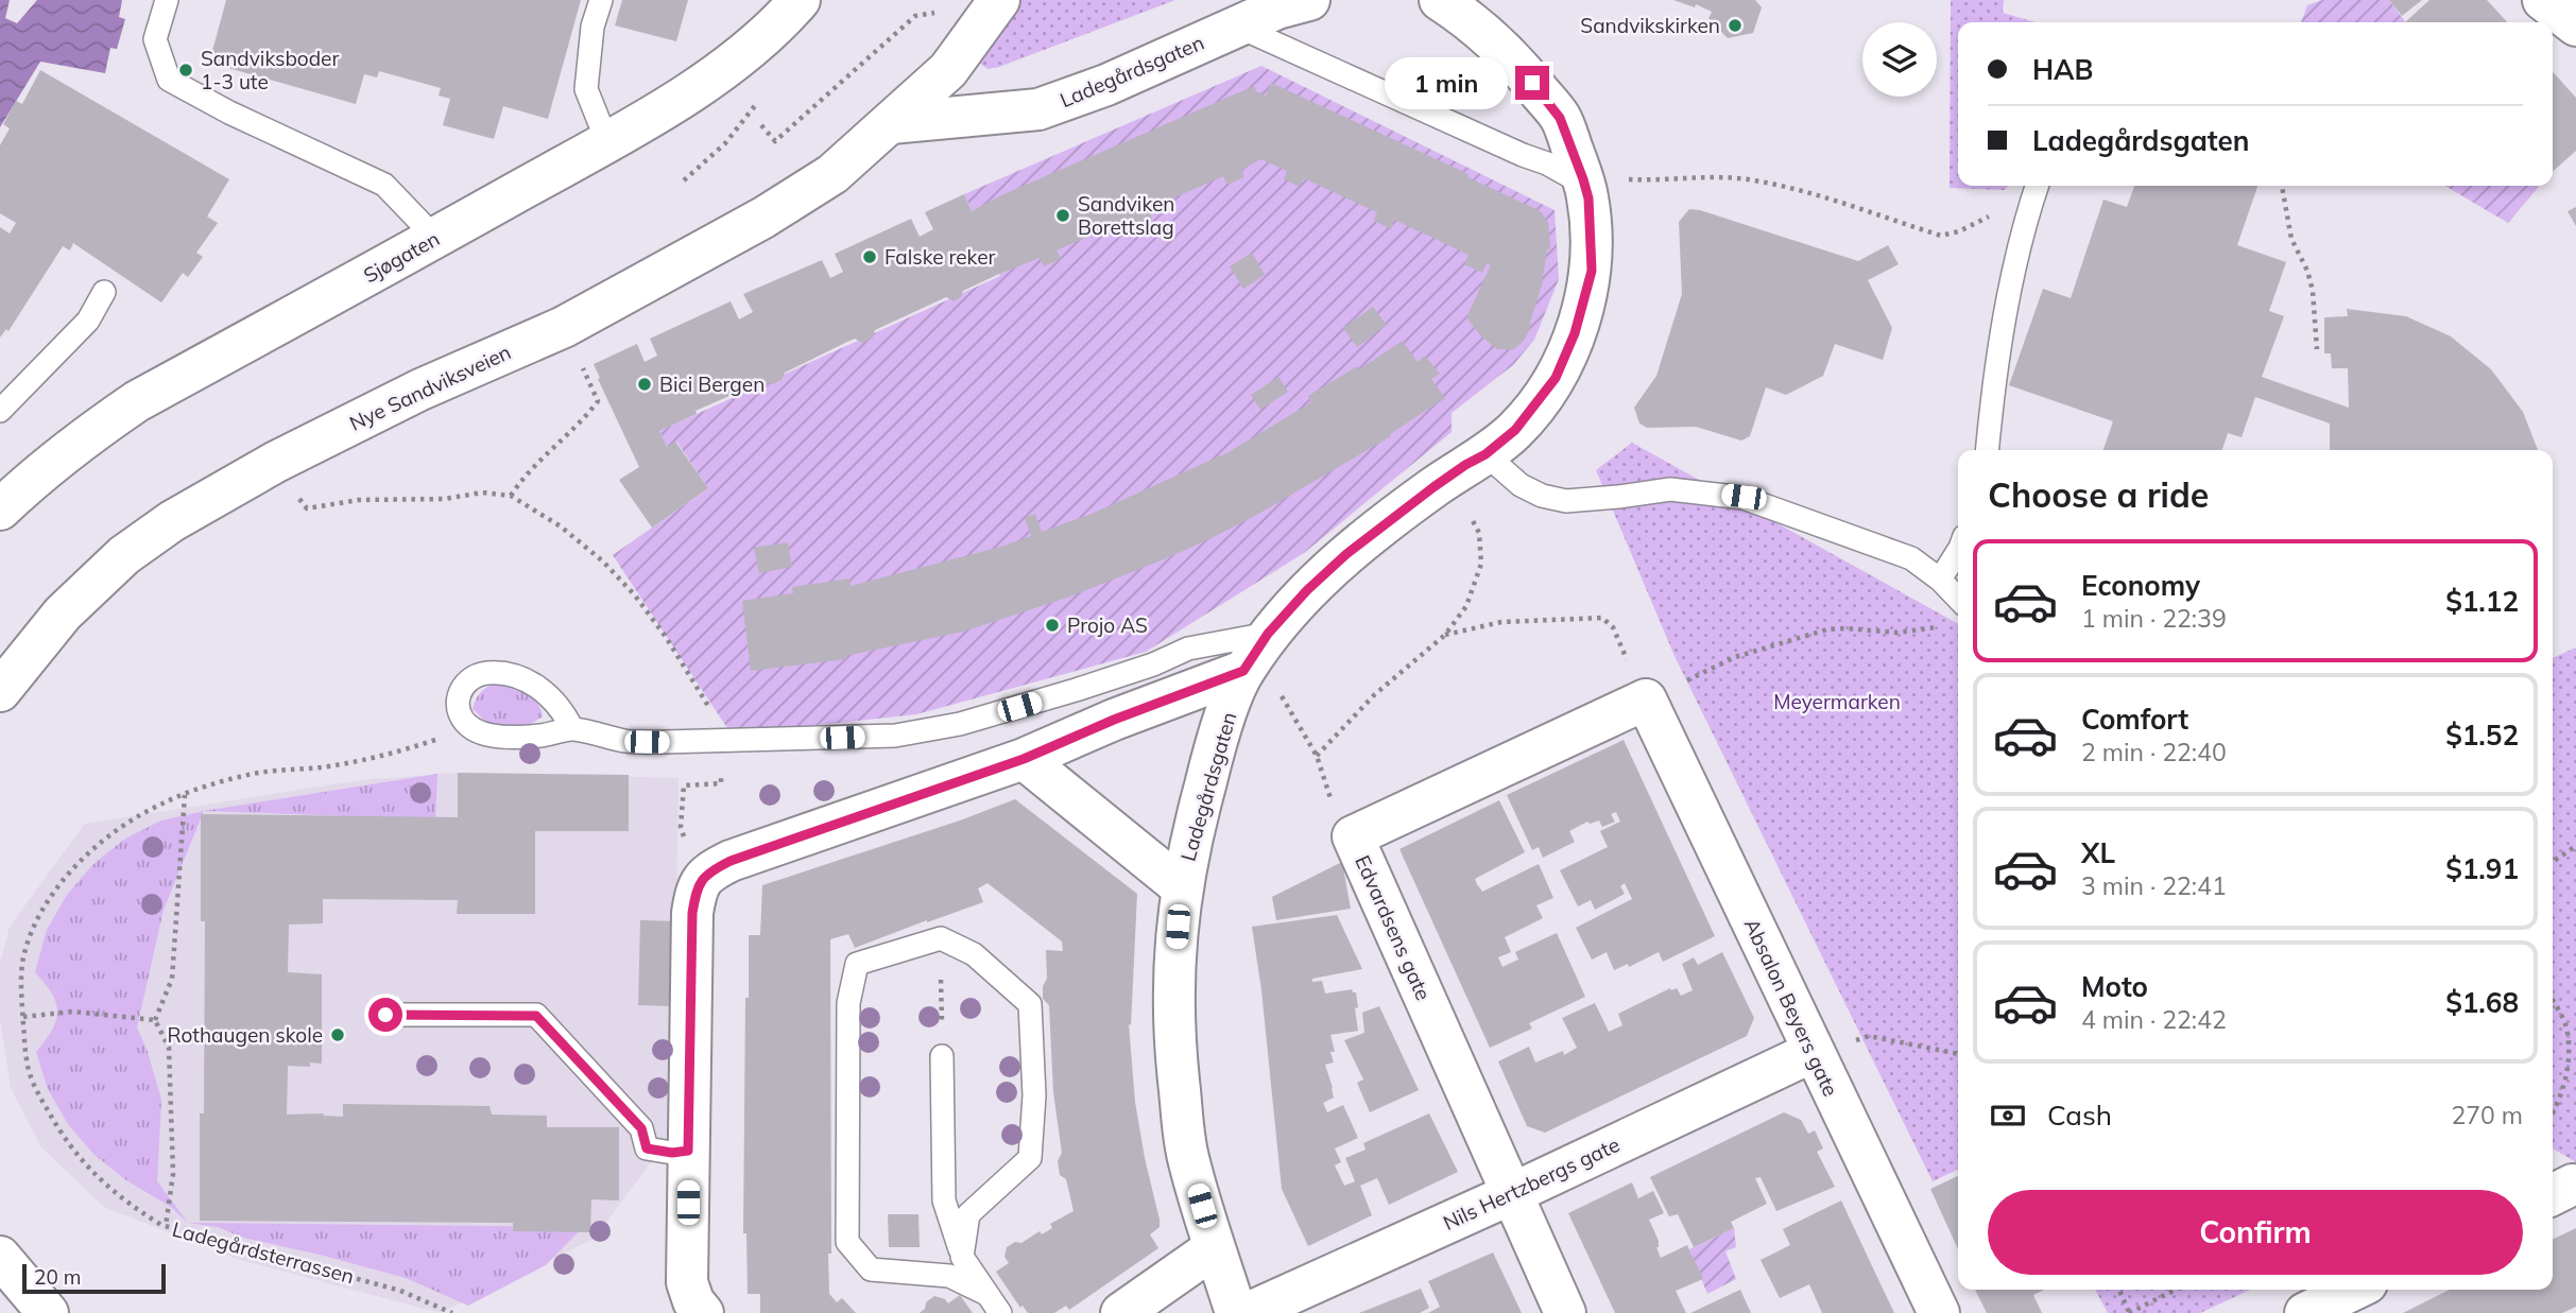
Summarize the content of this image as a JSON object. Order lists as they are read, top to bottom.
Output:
{
  "streets": {
    "street": [
      "Ladegårdsgaten",
      "Sjøgaten",
      "Nye Sandviksveien",
      "Edvardsens gate",
      "Absalon Beyers gate",
      "Nils Hertzbergs gate"
    ],
    "path": ["Ladegårdsterrassen"]
  },
  "crossings": [
    ["Ladegårdsgaten", "Nye Sandviksveien"],
    ["Edvardsens gate", "Absalon Beyers gate"],
    ["Edvardsens gate", "Nils Hertzbergs gate"],
    ["Absalon Beyers gate", "Nils Hertzbergs gate"]
  ],
  "parks": ["Meyermarken"],
  "places": [
    "Sandvikskirken",
    "Sandviksboder 1-3 ute",
    "Sandviken Borettslag",
    "Falske reker",
    "Bici Bergen",
    "Projo AS",
    "Rothaugen skole"
  ],
  "scale_bar": "20 m",
  "page": {
    "banner": ["HAB", "Ladegårdsgaten"],
    "bubble": "1 min",
    "heading": "Choose a ride",
    "list": [
      {
        "name": "Economy",
        "note": "1 min · 22:39",
        "value": "$1.12"
      },
      {
        "name": "Comfort",
        "note": "2 min · 22:40",
        "value": "$1.52"
      },
      {
        "name": "XL",
        "note": "3 min · 22:41",
        "value": "$1.91"
      },
      {
        "name": "Moto",
        "note": "4 min · 22:42",
        "value": "$1.68"
      }
    ],
    "pay": ["Cash", "270 m"],
    "buttons": "Confirm",
    "scale": "20 m"
  }
}
